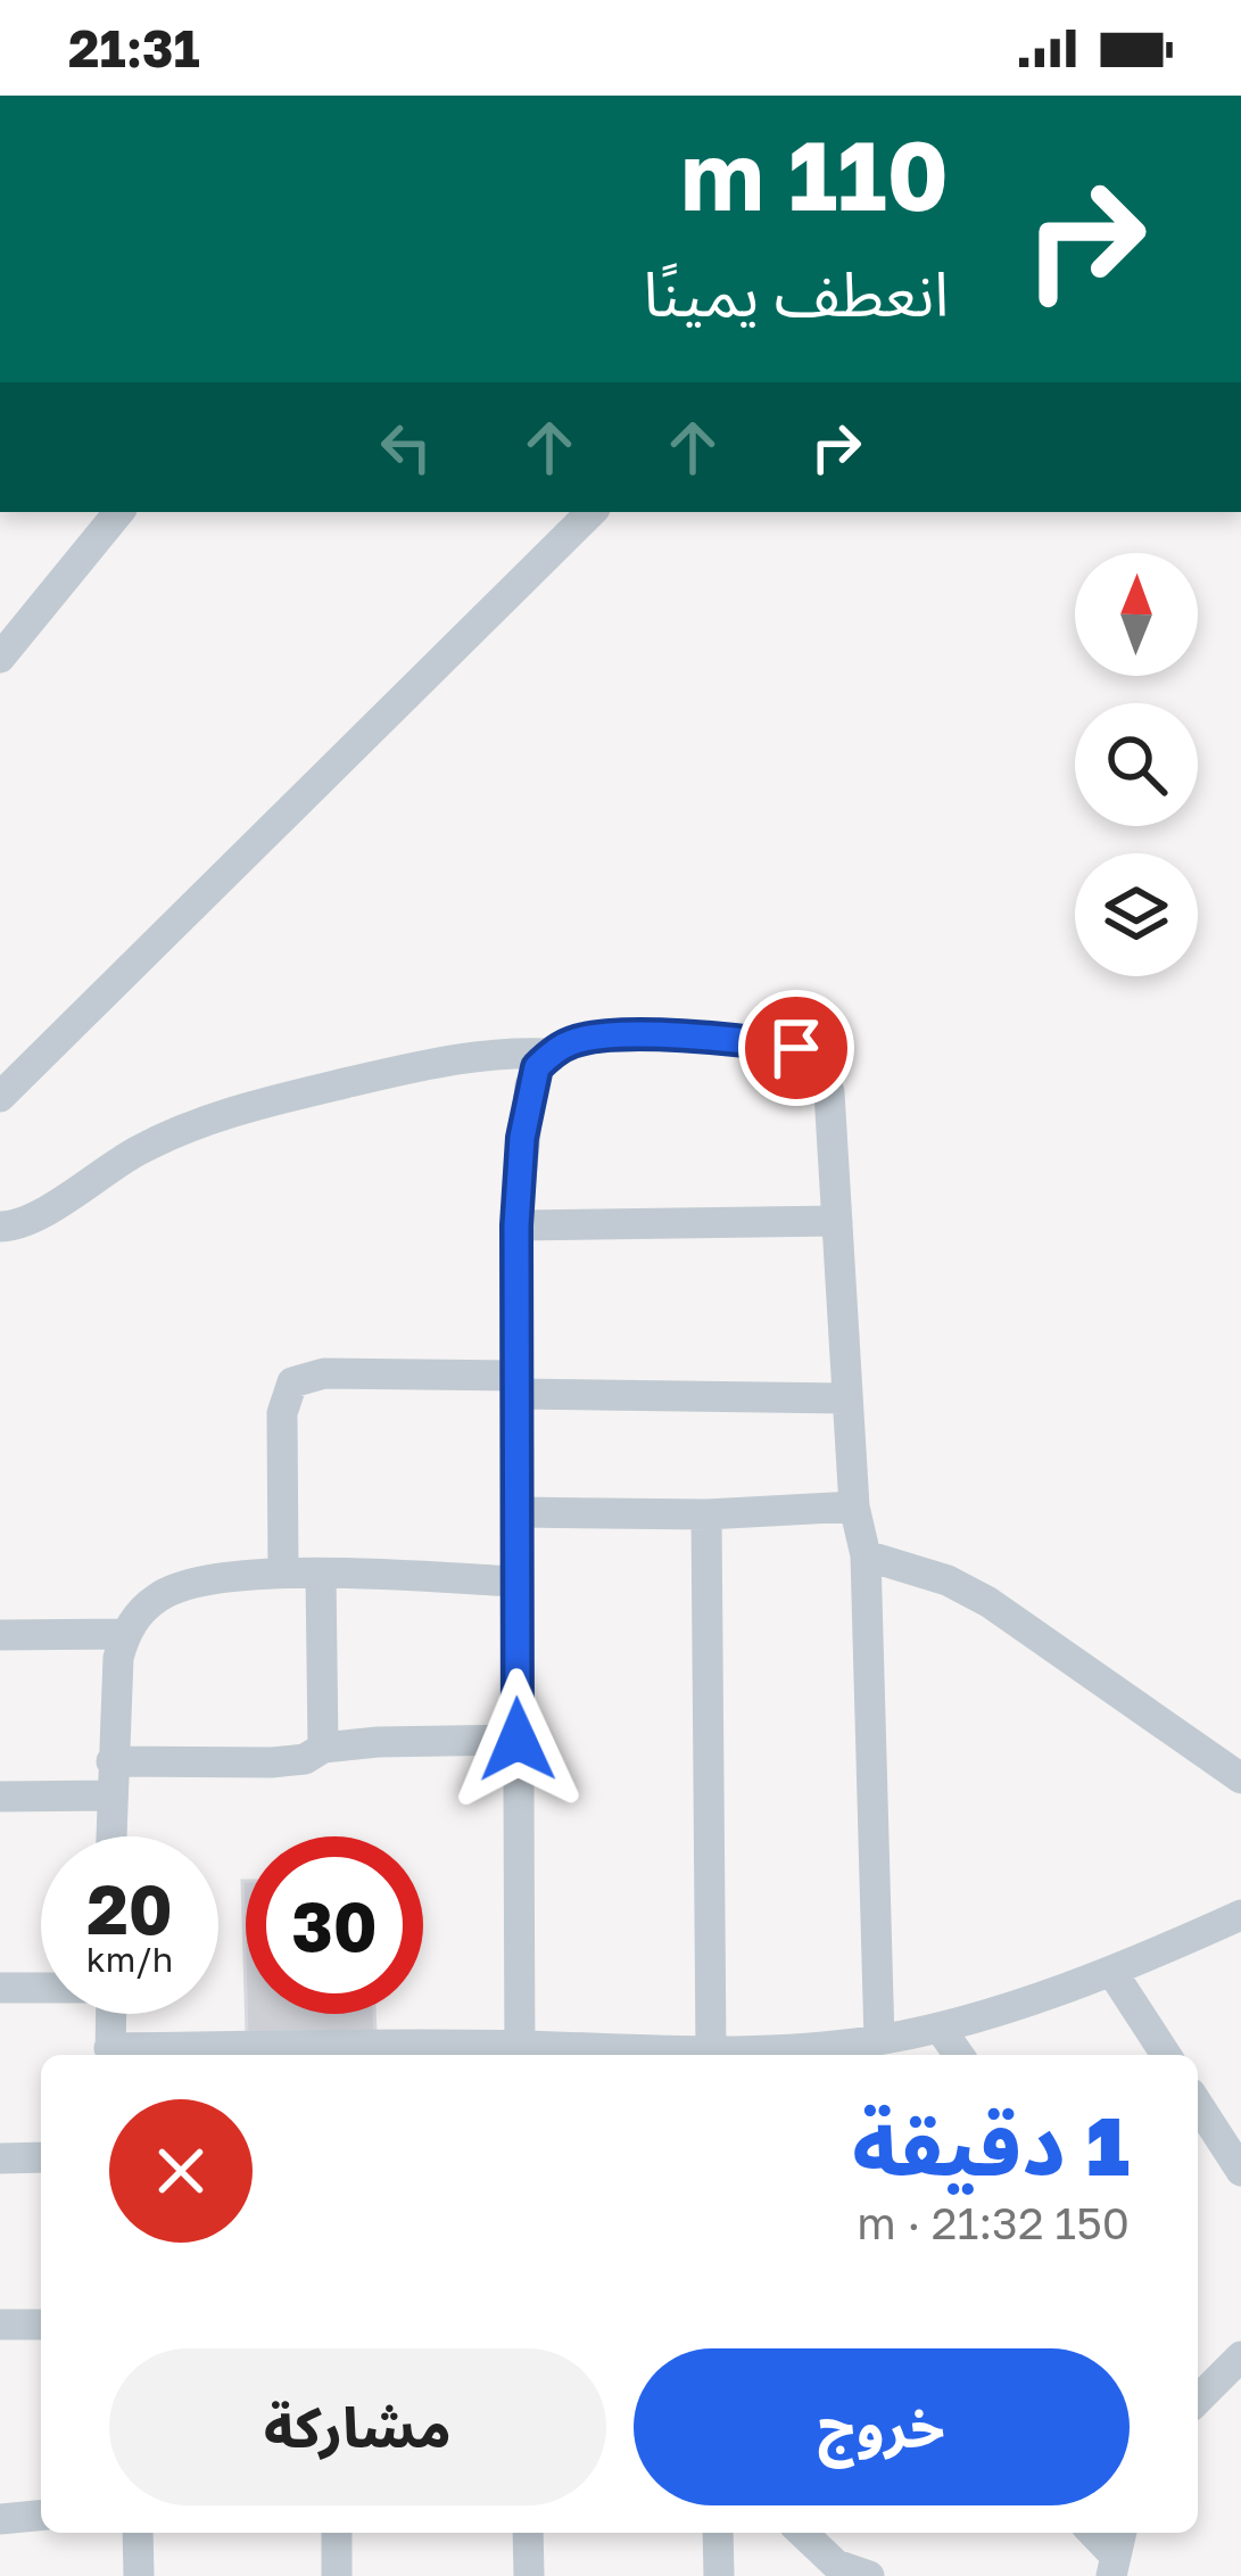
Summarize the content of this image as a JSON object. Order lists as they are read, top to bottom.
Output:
{
  "north": "top",
  "page": {
    "status": "21:31",
    "turn": ["110 m", "انعطف يمينًا"],
    "speed": "20 km/h",
    "limit": "30",
    "heading": ["1 دقيقة", "150 m · 21:32"],
    "buttons": ["خروج", "مشاركة"]
  }
}
